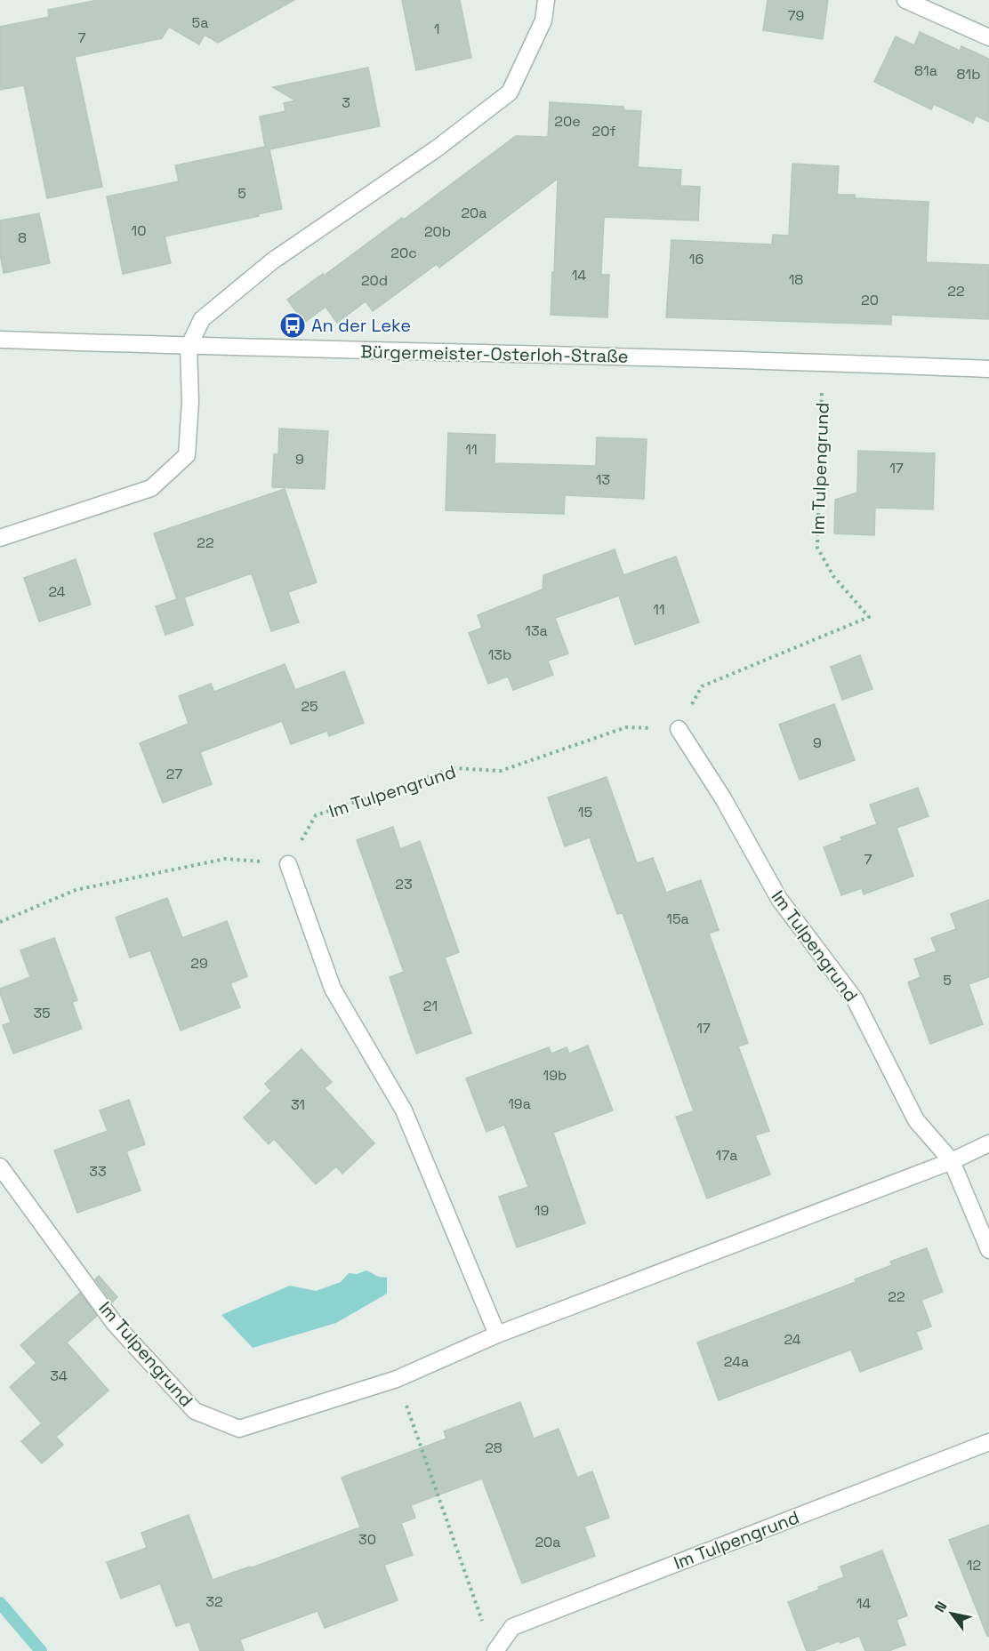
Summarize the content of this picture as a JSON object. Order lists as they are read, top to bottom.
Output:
{
  "streets": {
    "street": ["Bürgermeister-Osterloh-Straße", "Im Tulpengrund"]
  },
  "crossings": [
    ["Bürgermeister-Osterloh-Straße", "Im Tulpengrund"]
  ],
  "places": {
    "bus stop": ["An der Leke"]
  },
  "house_numbers": [
    "79",
    "5a",
    "1",
    "7",
    "81a",
    "81b",
    "3",
    "20e",
    "20f",
    "5",
    "20a",
    "10",
    "20b",
    "8",
    "20c",
    "16",
    "14",
    "18",
    "20d",
    "22",
    "20",
    "11",
    "9",
    "17",
    "13",
    "22",
    "24",
    "11",
    "13a",
    "13b",
    "25",
    "9",
    "27",
    "15",
    "7",
    "23",
    "15a",
    "29",
    "5",
    "21",
    "35",
    "17",
    "19b",
    "19a",
    "31",
    "17a",
    "33",
    "19",
    "22",
    "24",
    "24a",
    "34",
    "28",
    "30",
    "20a",
    "12",
    "32",
    "14"
  ],
  "north": "top left"
}
